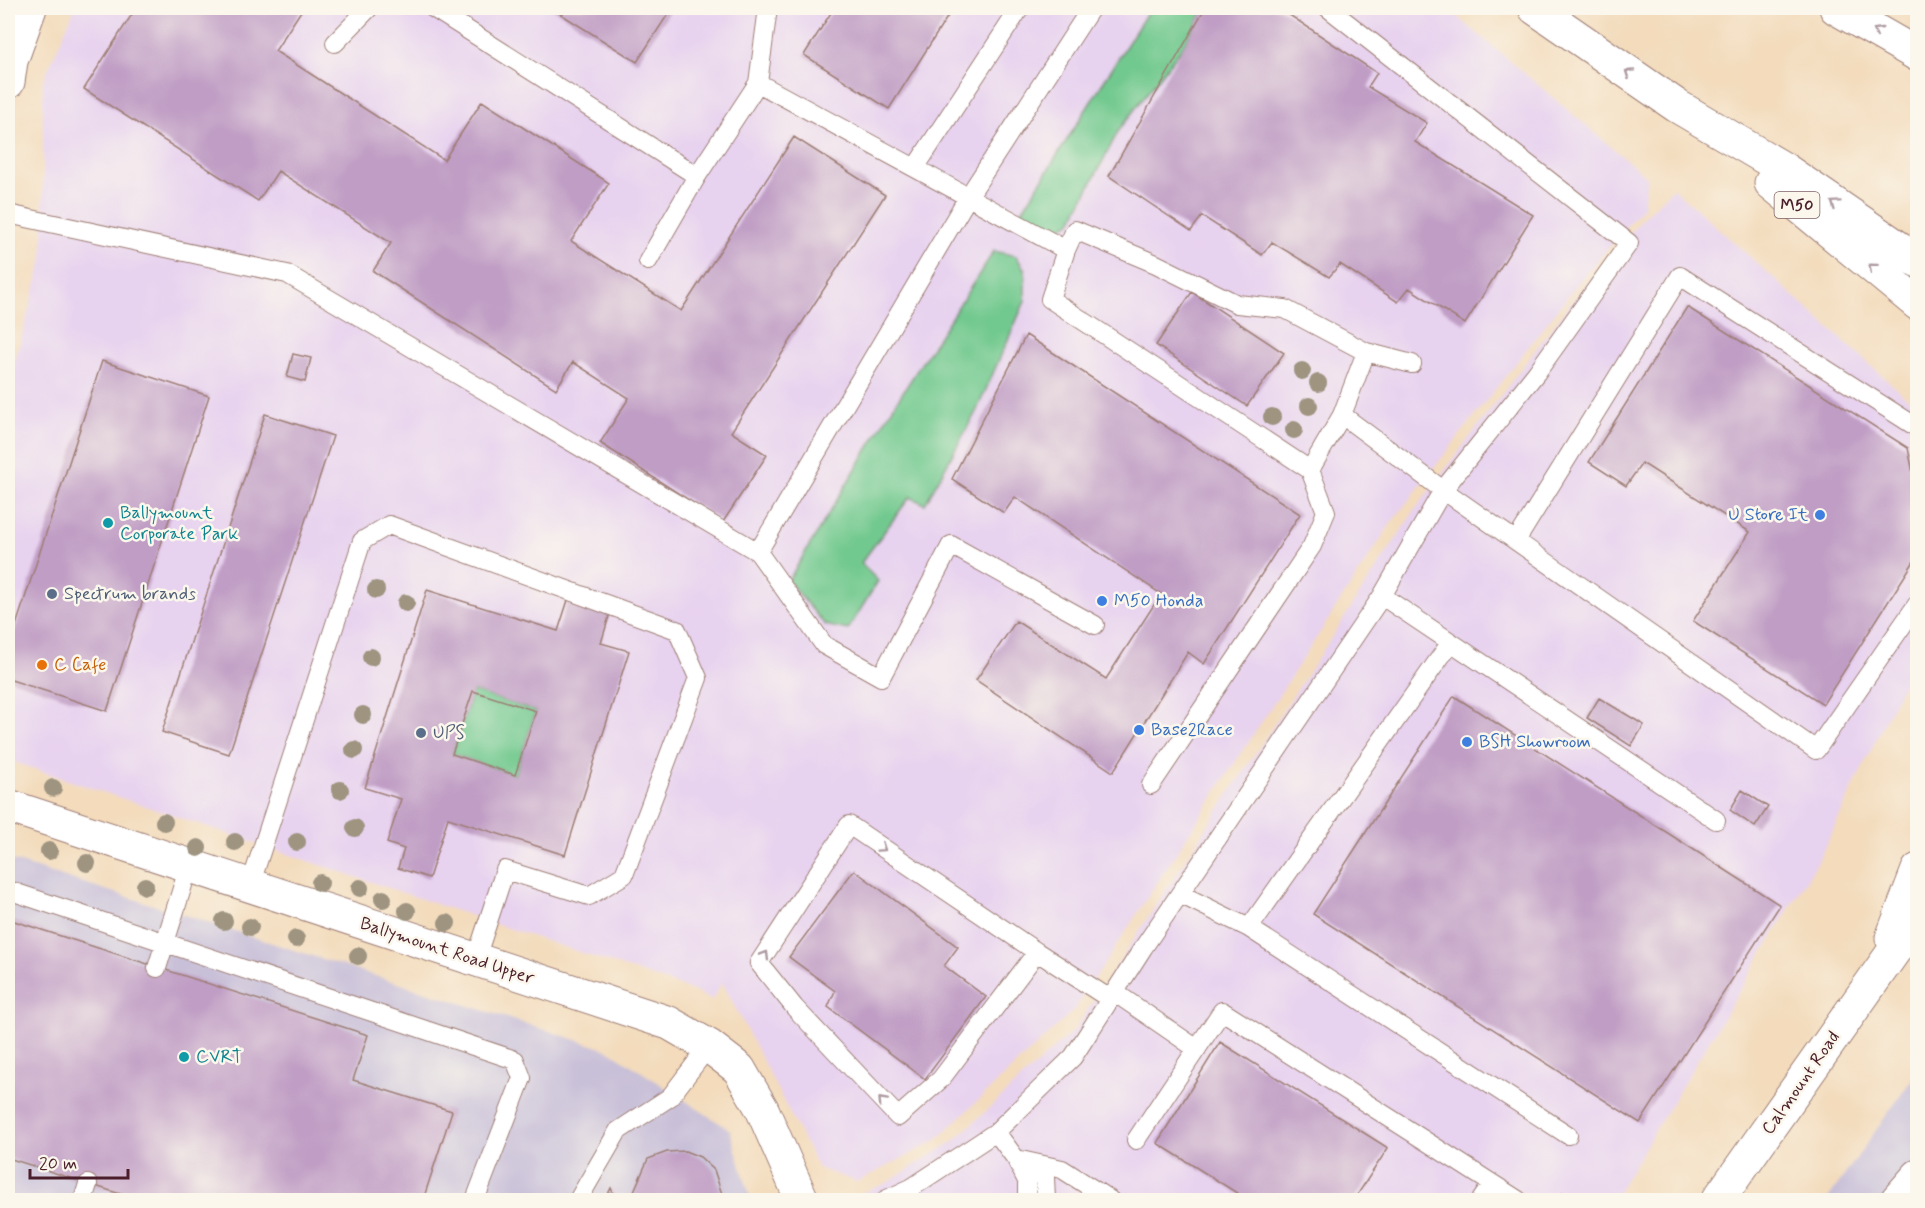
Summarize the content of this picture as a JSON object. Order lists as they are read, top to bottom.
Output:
{
  "streets": {
    "main road": ["M50", "Ballymount Road Upper", "Calmount Road"]
  },
  "places": [
    "U Store It",
    "Ballymount Corporate Park",
    "Spectrum brands",
    "M50 Honda",
    "C Cafe",
    "Base2Race",
    "UPS",
    "BSH Showroom",
    "CVRT"
  ],
  "scale_bar": "20 m"
}
